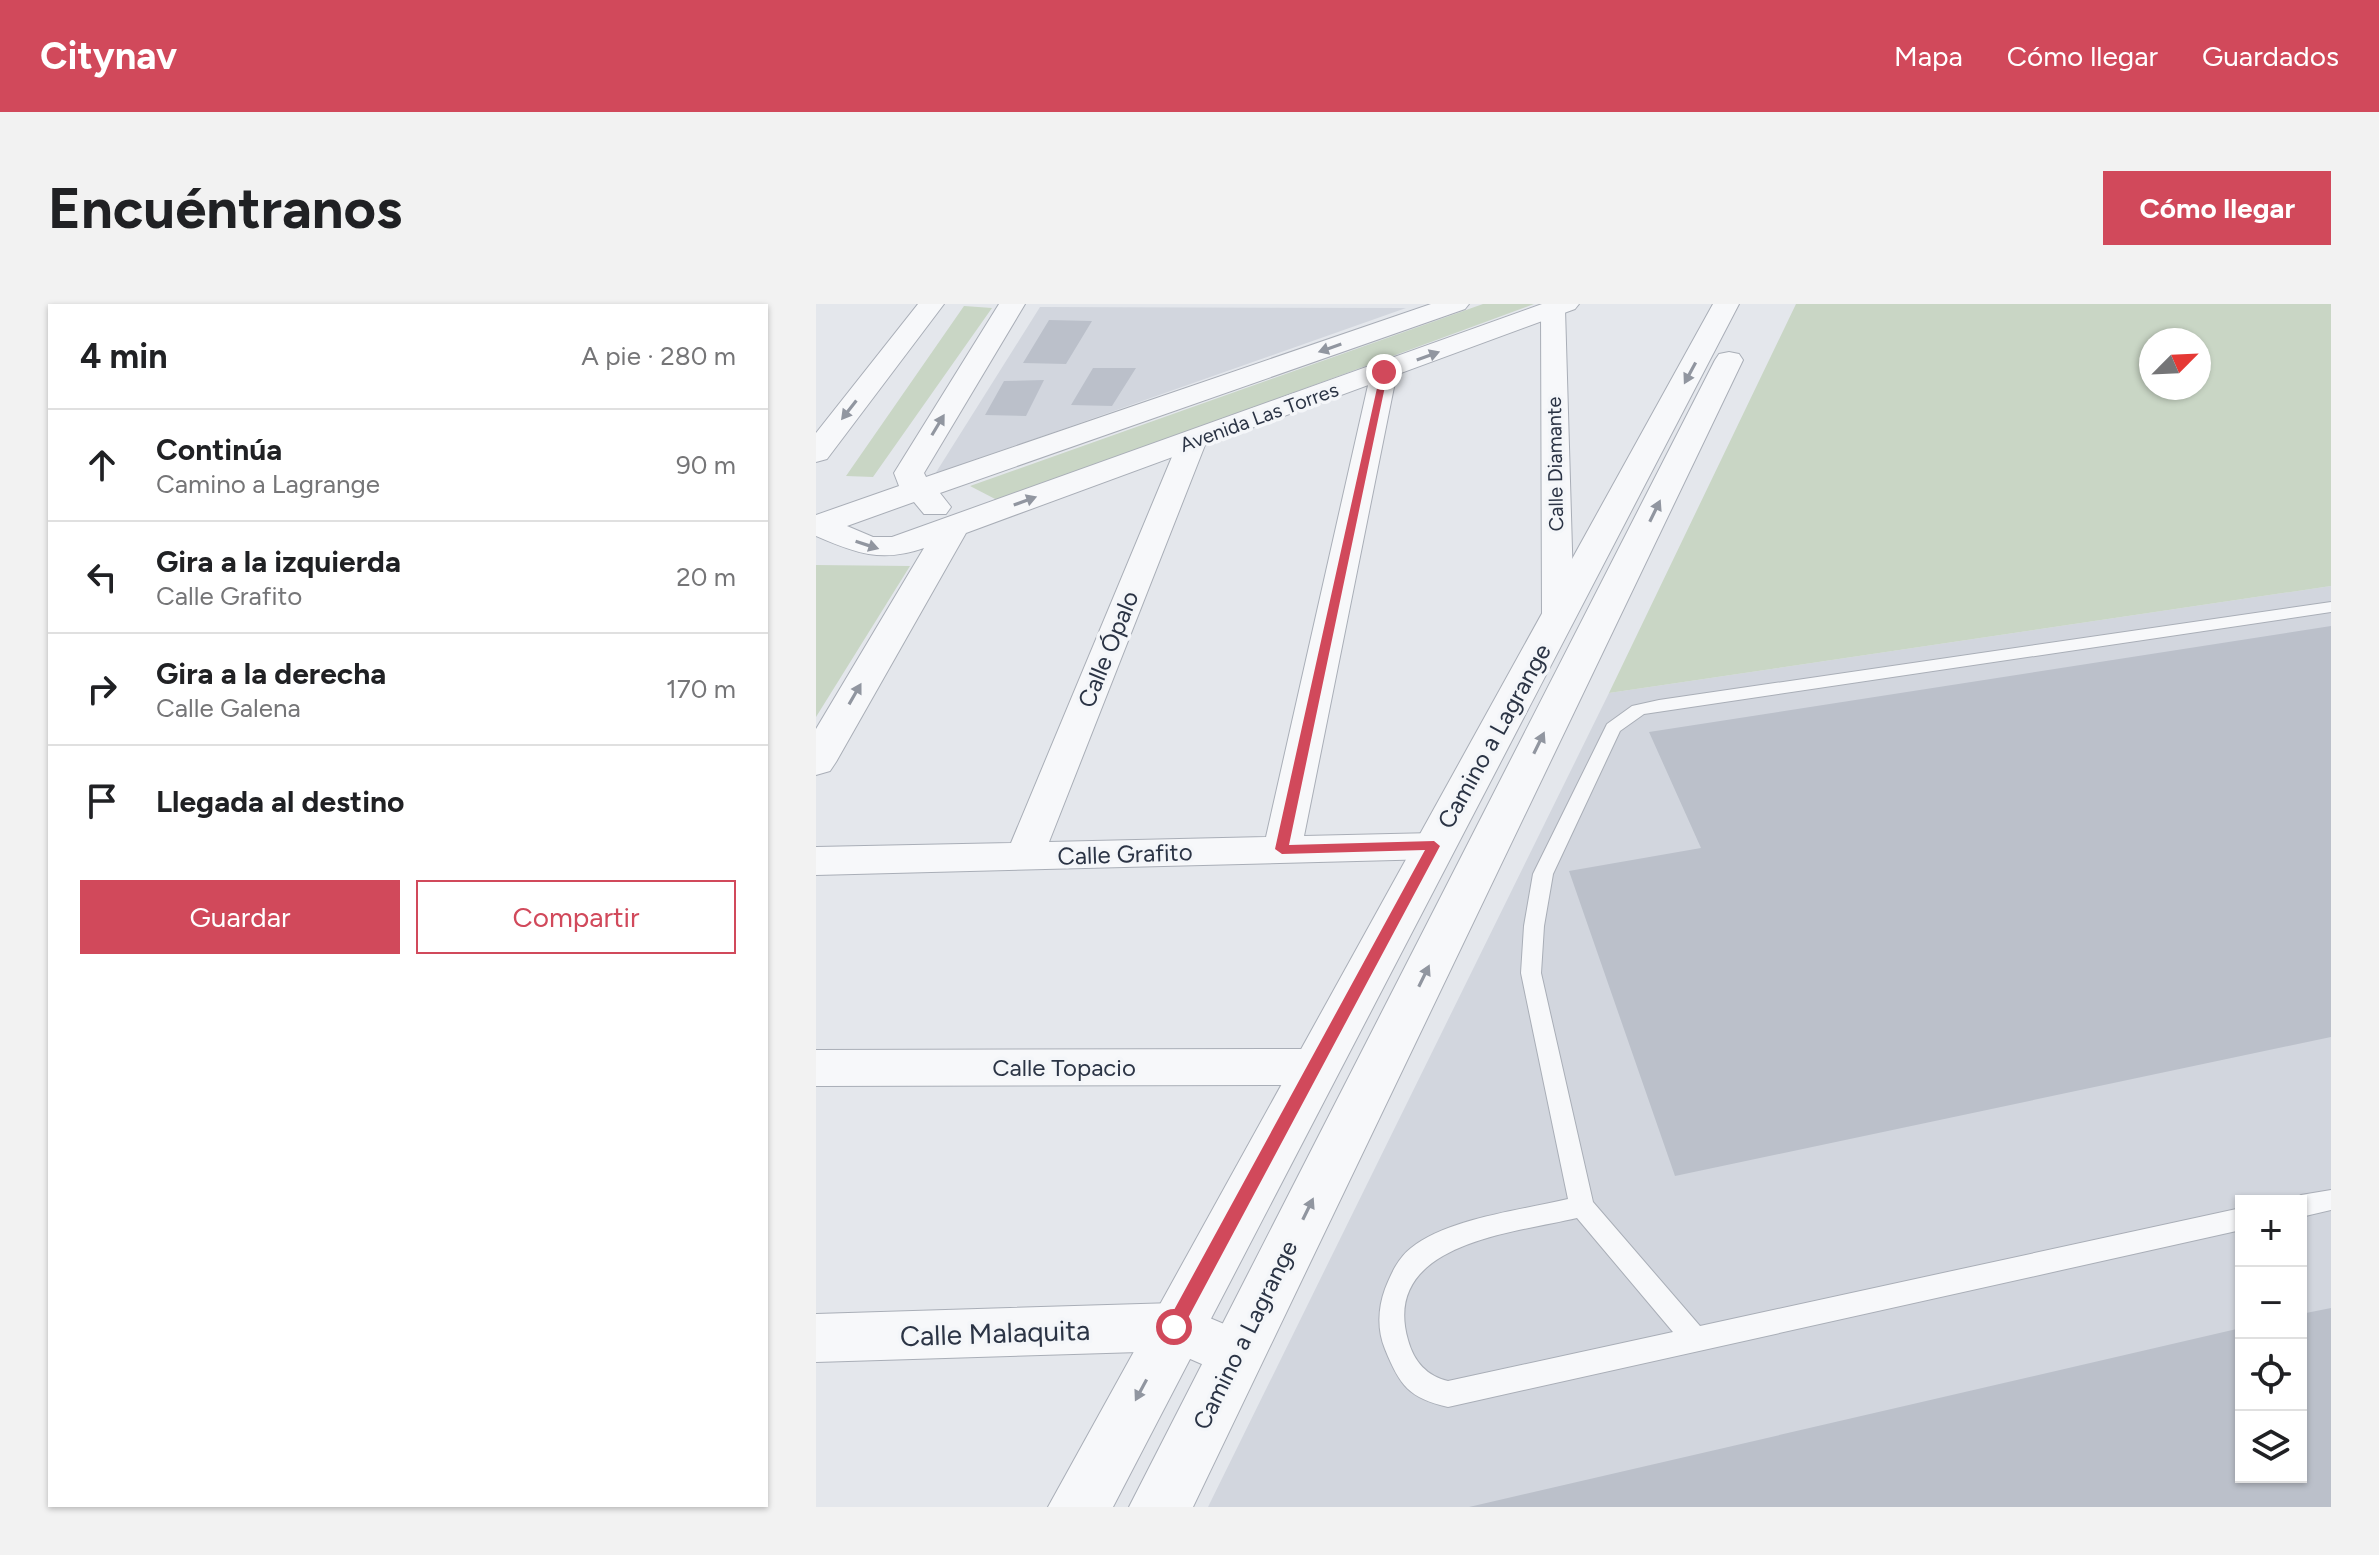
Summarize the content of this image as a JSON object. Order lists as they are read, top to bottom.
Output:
{
  "streets": {
    "street": [
      "Avenida Las Torres",
      "Calle Diamante",
      "Calle Ópalo",
      "Camino a Lagrange",
      "Calle Grafito",
      "Calle Topacio",
      "Calle Malaquita"
    ]
  },
  "crossings": [
    ["Avenida Las Torres", "Calle Diamante"],
    ["Avenida Las Torres", "Calle Ópalo"],
    ["Calle Diamante", "Camino a Lagrange"],
    ["Calle Ópalo", "Calle Grafito"],
    ["Camino a Lagrange", "Calle Grafito"],
    ["Camino a Lagrange", "Calle Topacio"],
    ["Camino a Lagrange", "Calle Malaquita"]
  ],
  "north": "top right",
  "page": {
    "header": "Citynav",
    "nav": ["Mapa", "Cómo llegar", "Guardados"],
    "buttons": [
      "Cómo llegar",
      ["Guardar", "Compartir"]
    ],
    "title": "Encuéntranos",
    "heading": ["4 min", "A pie · 280 m"],
    "list": [
      ["Continúa", "Camino a Lagrange", "90 m"],
      ["Gira a la izquierda", "Calle Grafito", "20 m"],
      ["Gira a la derecha", "Calle Galena", "170 m"],
      "Llegada al destino"
    ],
    "map_buttons": ["+", "−"]
  }
}
